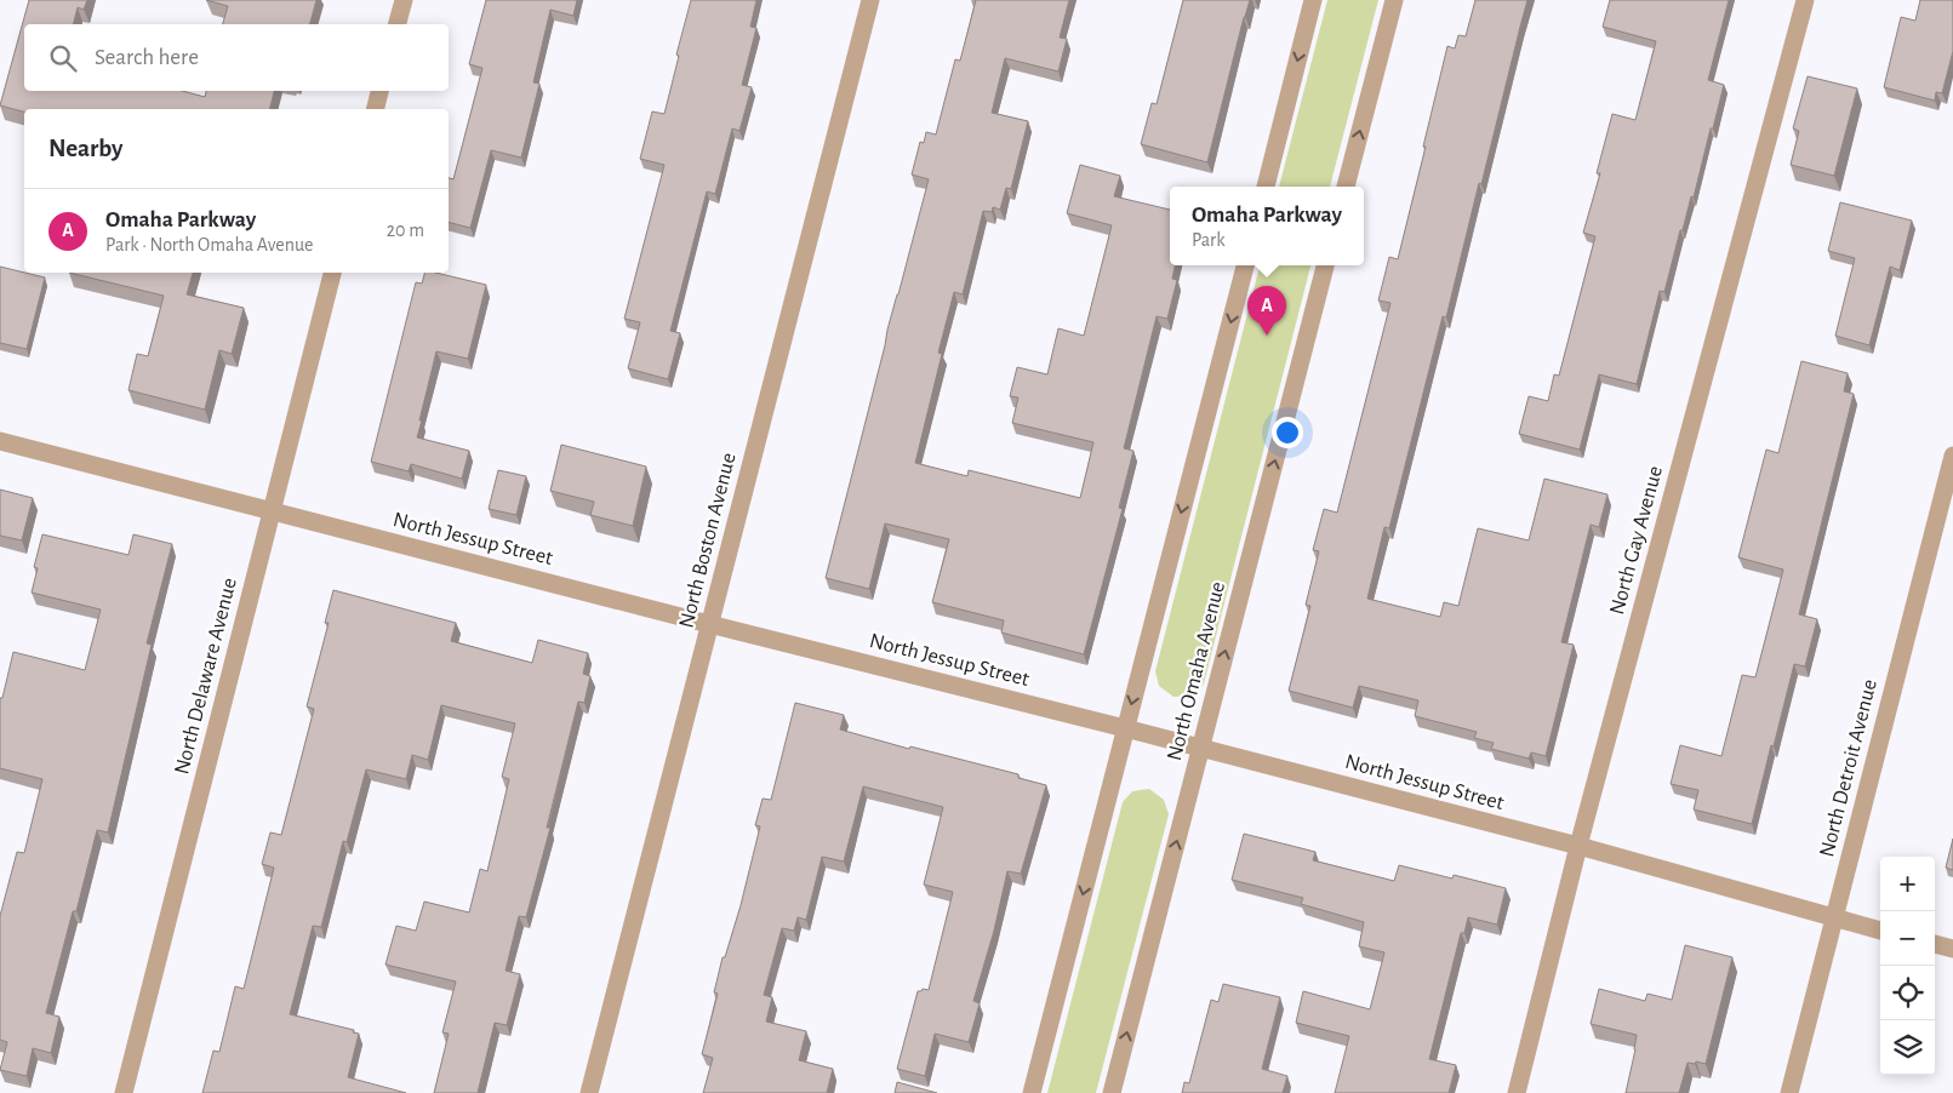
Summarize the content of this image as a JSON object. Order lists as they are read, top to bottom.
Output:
{
  "streets": {
    "street": [
      "North Jessup Street",
      "North Boston Avenue",
      "North Gay Avenue",
      "North Omaha Avenue",
      "North Delaware Avenue",
      "North Detroit Avenue"
    ]
  },
  "crossings": [
    ["North Jessup Street", "North Boston Avenue"],
    ["North Jessup Street", "North Gay Avenue"],
    ["North Jessup Street", "North Omaha Avenue"],
    ["North Jessup Street", "North Delaware Avenue"],
    ["North Jessup Street", "North Detroit Avenue"]
  ],
  "page": {
    "search": "Search here",
    "heading": "Nearby",
    "popup": ["Omaha Parkway", "Park"],
    "list": [
      {
        "mark": "A",
        "name": "Omaha Parkway",
        "note": "Park · North Omaha Avenue",
        "value": "20 m"
      }
    ],
    "pins": "A",
    "map_buttons": ["+", "−"]
  }
}
